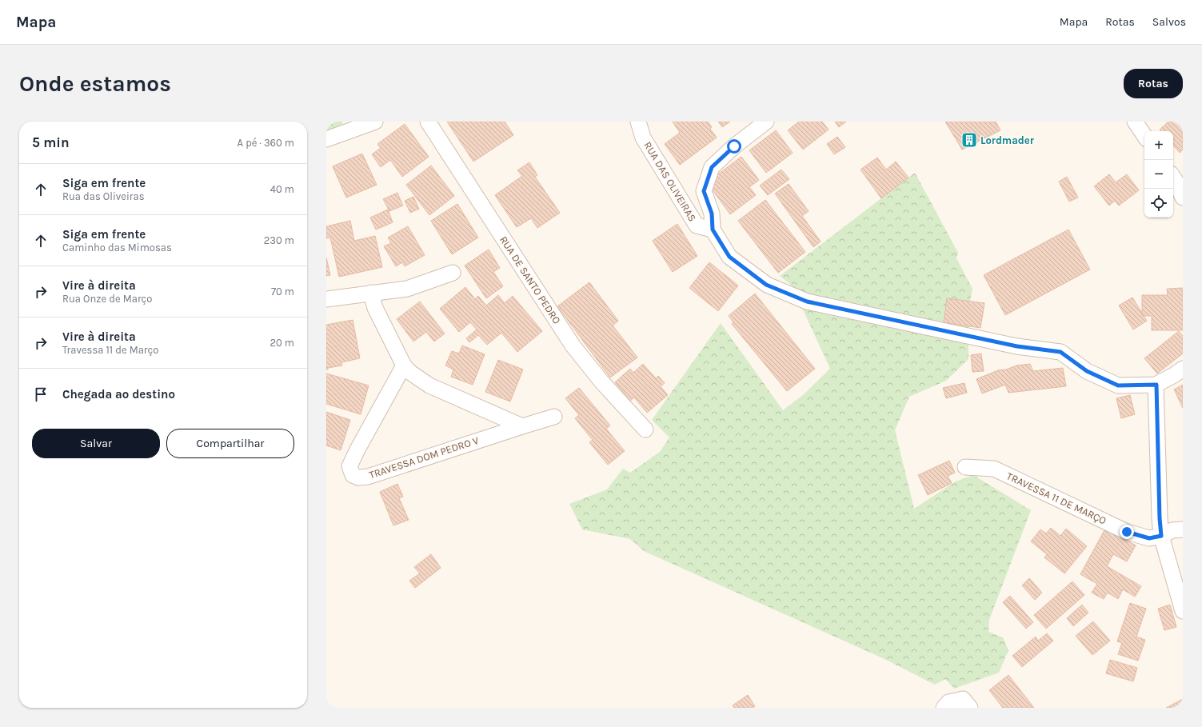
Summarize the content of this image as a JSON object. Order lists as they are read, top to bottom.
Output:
{
  "streets": {
    "street": [
      "RUA DAS OLIVEIRAS",
      "RUA DE SANTO PEDRO",
      "TRAVESSA DOM PEDRO V",
      "TRAVESSA 11 DE MARÇO"
    ]
  },
  "places": {
    "building": ["Lordmader"]
  },
  "page": {
    "header": "Mapa",
    "nav": ["Mapa", "Rotas", "Salvos"],
    "buttons": [
      "Rotas",
      ["Salvar", "Compartilhar"]
    ],
    "title": "Onde estamos",
    "heading": ["5 min", "A pé · 360 m"],
    "map_buttons": ["+", "−"],
    "list": [
      ["Siga em frente", "Rua das Oliveiras", "40 m"],
      ["Siga em frente", "Caminho das Mimosas", "230 m"],
      ["Vire à direita", "Rua Onze de Março", "70 m"],
      ["Vire à direita", "Travessa 11 de Março", "20 m"],
      "Chegada ao destino"
    ]
  }
}
